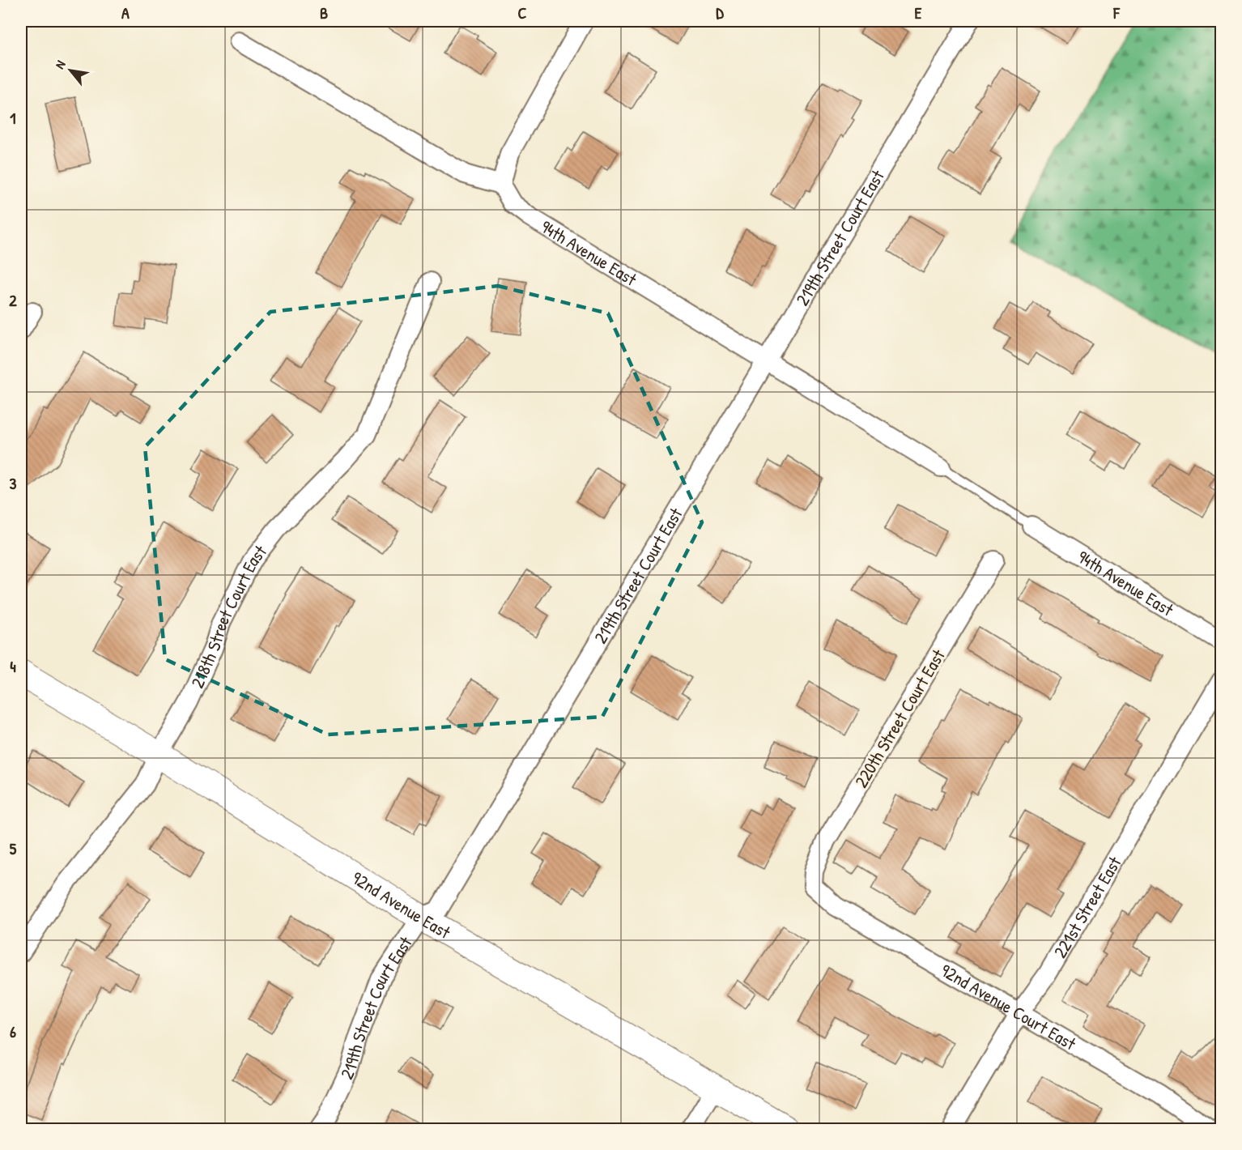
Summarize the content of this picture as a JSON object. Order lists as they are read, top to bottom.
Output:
{
  "streets": {
    "street": [
      "219th Street Court East",
      "94th Avenue East",
      "218th Street Court East",
      "220th Street Court East",
      "92nd Avenue East",
      "221st Street East",
      "92nd Avenue Court East"
    ]
  },
  "crossings": [
    ["219th Street Court East", "94th Avenue East"],
    ["219th Street Court East", "92nd Avenue East"],
    ["218th Street Court East", "92nd Avenue East"],
    ["220th Street Court East", "92nd Avenue Court East"],
    ["221st Street East", "92nd Avenue Court East"]
  ],
  "north": "top left",
  "grid": {
    "columns": [
      "A",
      "B",
      "C",
      "D",
      "E",
      "F"
    ],
    "rows": [
      "1",
      "2",
      "3",
      "4",
      "5",
      "6"
    ]
  }
}
